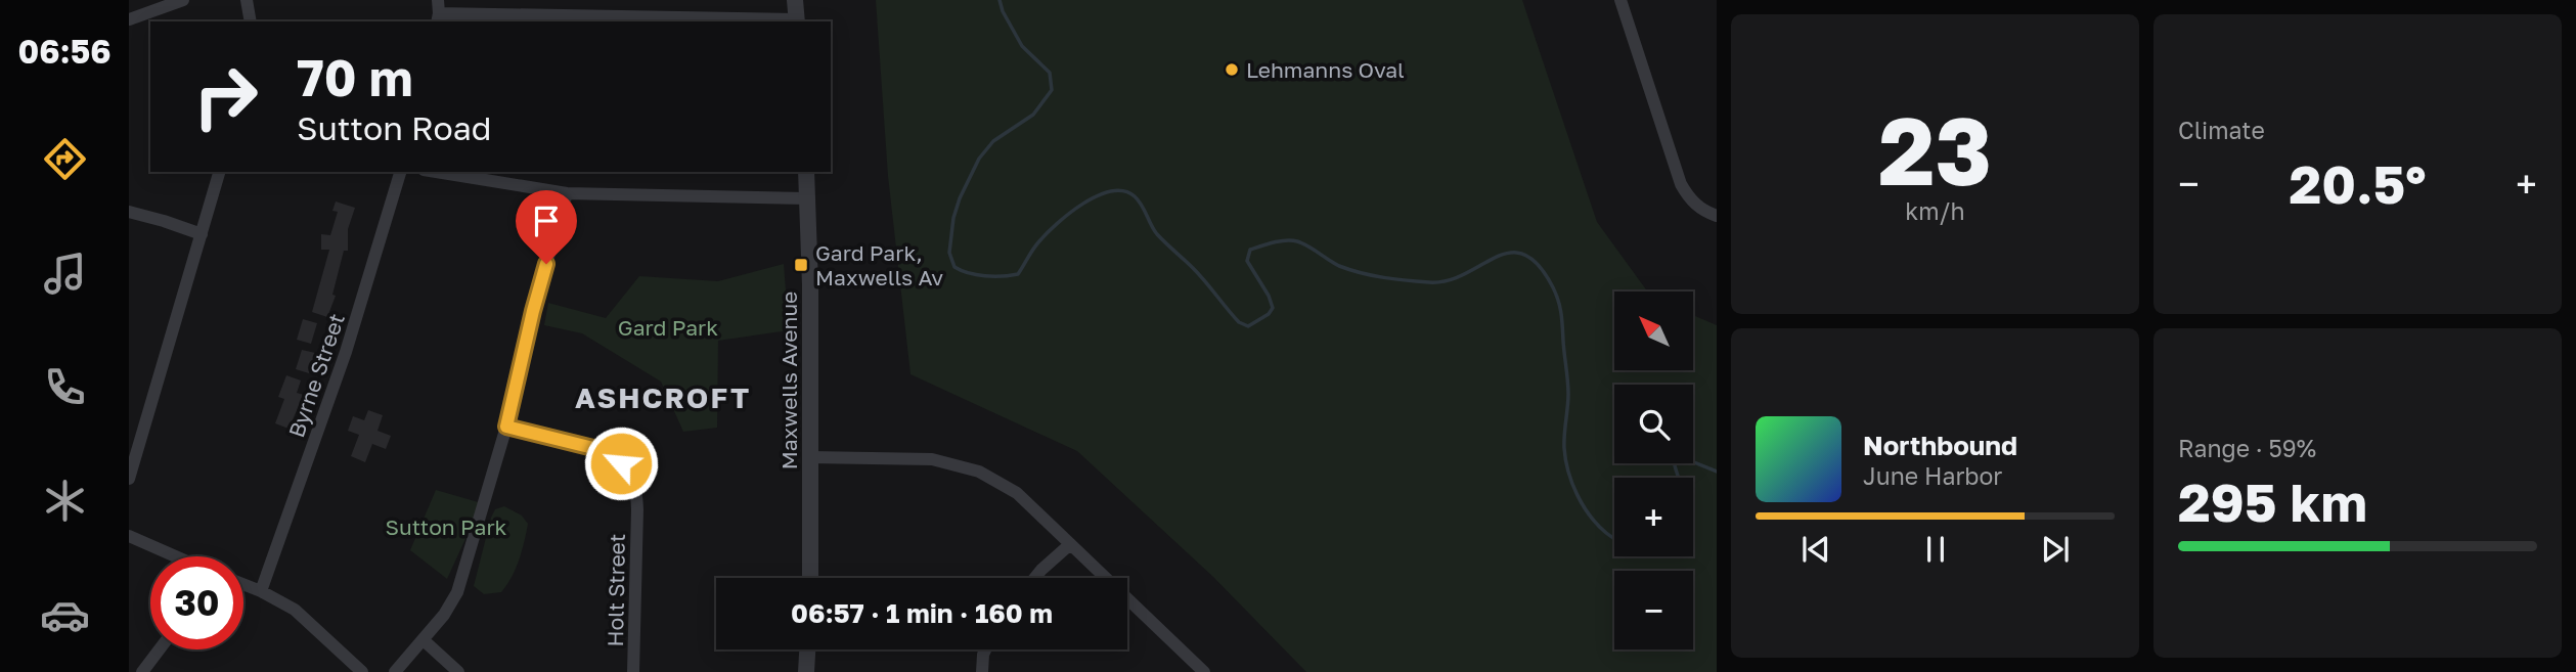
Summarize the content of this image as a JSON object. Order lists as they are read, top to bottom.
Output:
{
  "streets": {
    "street": ["Byrne Street", "Maxwells Avenue", "Holt Street"]
  },
  "districts": ["ASHCROFT"],
  "parks": ["Gard Park", "Sutton Park"],
  "places": {
    "other": ["Lehmanns Oval"],
    "transit": ["Gard Park, Maxwells Av"]
  },
  "north": "top left",
  "page": {
    "tabs": "06:56",
    "tile": [
      ["23", "km/h"],
      "Climate",
      ["Range · 59%", "295 km"]
    ],
    "turn": ["70 m", "Sutton Road"],
    "heat": ["−", "20.5°", "+"],
    "map_buttons": ["+", "−"],
    "song": ["Northbound", "June Harbor"],
    "limit": "30",
    "trip": "06:57 · 1 min · 160 m"
  }
}
